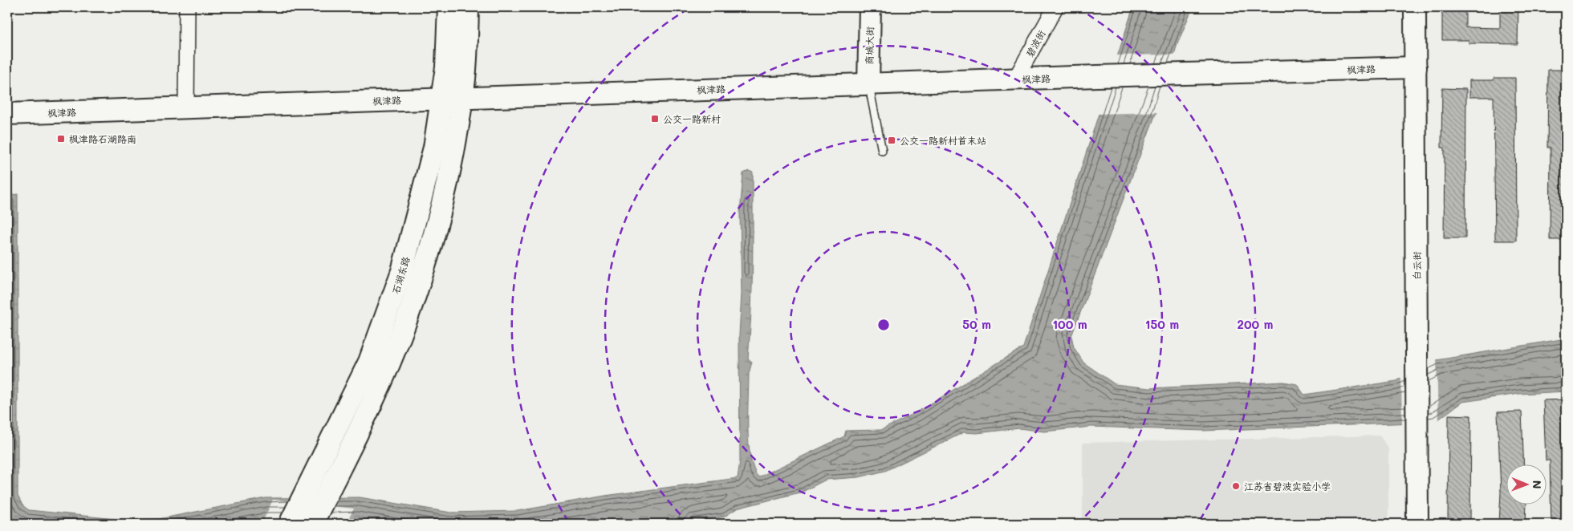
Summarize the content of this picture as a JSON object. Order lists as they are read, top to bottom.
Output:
{
  "streets": {
    "street": [
      "碧波街",
      "商城大街",
      "枫津路",
      "白云街",
      "石湖东路"
    ]
  },
  "crossings": [
    ["碧波街", "枫津路"],
    ["商城大街", "枫津路"],
    ["枫津路", "白云街"],
    ["枫津路", "石湖东路"]
  ],
  "places": {
    "transit": ["公交一路新村", "枫津路石湖路南", "公交一路新村首末站"],
    "other": ["江苏省碧波实验小学"]
  },
  "north": "right",
  "rings": [
    "50 m",
    "100 m",
    "150 m",
    "200 m"
  ]
}
